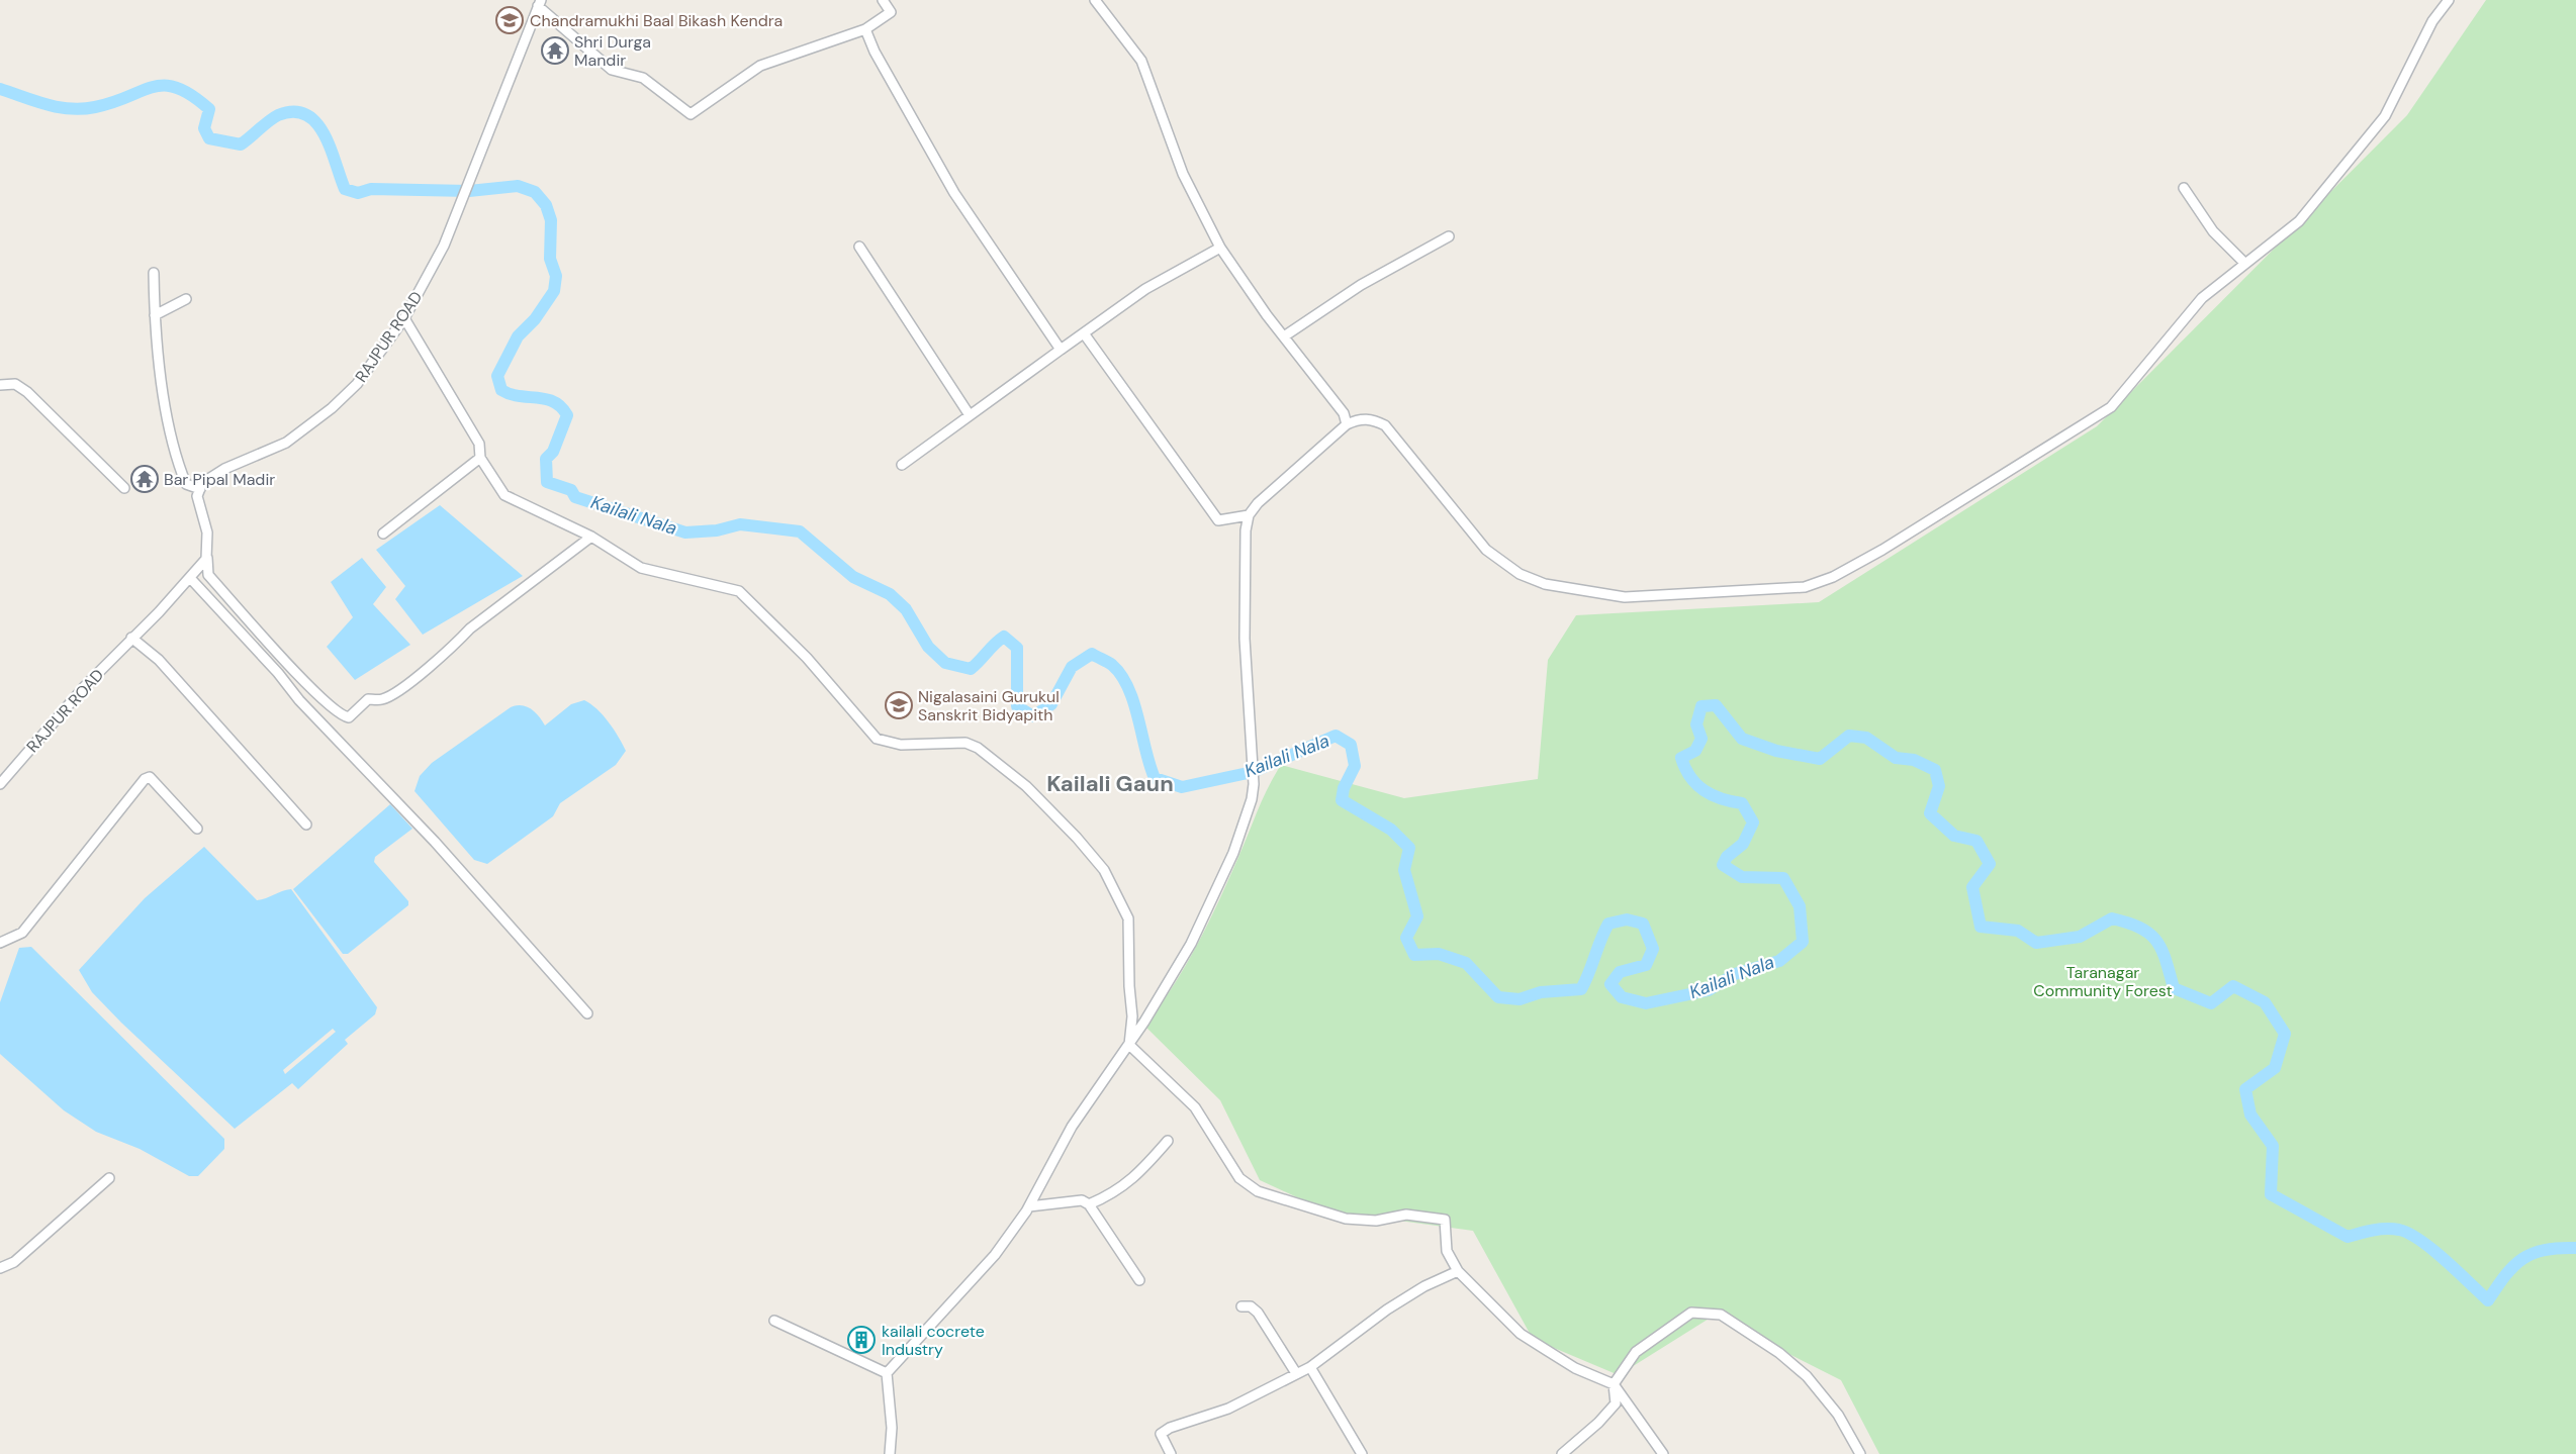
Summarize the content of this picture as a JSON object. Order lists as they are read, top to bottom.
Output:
{
  "streets": {
    "street": ["RAJPUR ROAD"]
  },
  "districts": ["Kailali Gaun"],
  "water": ["Kailali Nala"],
  "parks": ["Taranagar Community Forest"],
  "places": {
    "school or university": ["Chandramukhi Baal Bikash Kendra", "Nigalasaini Gurukul Sanskrit Bidyapith"],
    "temple": ["Shri Durga Mandir", "Bar Pipal Madir"],
    "building": ["kailali cocrete Industry"]
  }
}
